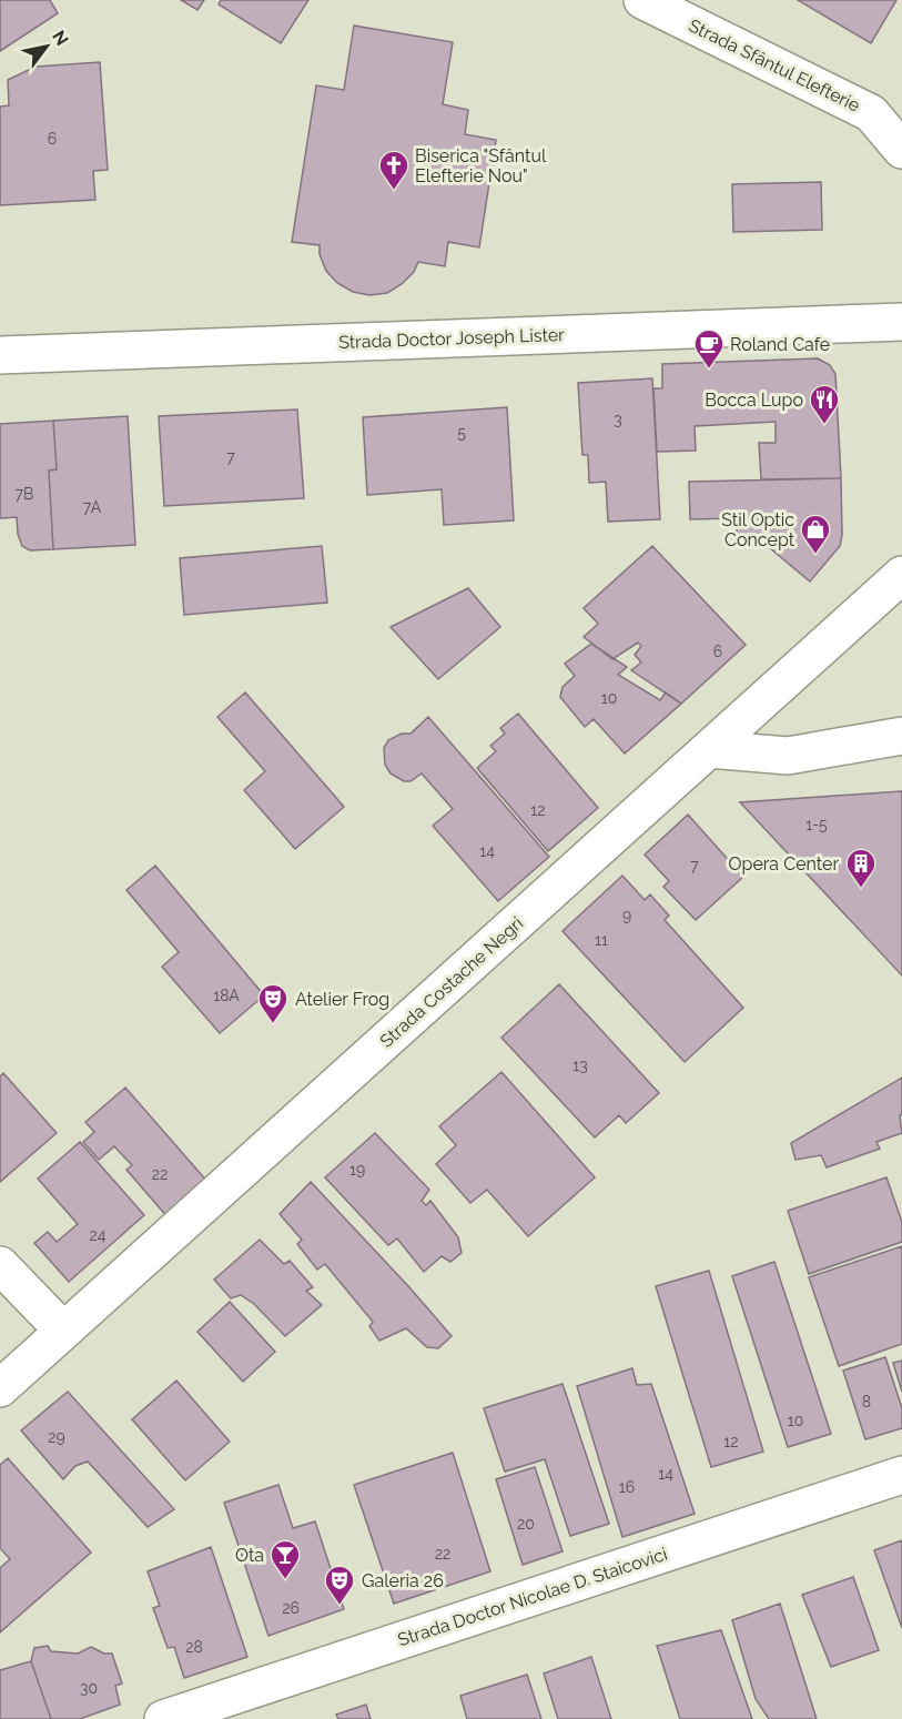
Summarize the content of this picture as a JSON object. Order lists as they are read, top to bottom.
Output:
{
  "streets": {
    "street": [
      "Strada Sfântul Elefterie",
      "Strada Doctor Joseph Lister",
      "Strada Costache Negri",
      "Strada Doctor Nicolae D. Staicovici"
    ]
  },
  "places": {
    "church": ["Biserica \"Sfântul Elefterie Nou\""],
    "cafe": ["Roland Cafe"],
    "restaurant": ["Bocca Lupo"],
    "shop": ["Stil Optic Concept"],
    "building": ["Opera Center"],
    "theatre": ["Atelier Frog", "Galeria 26"],
    "bar": ["Ota"]
  },
  "house_numbers": [
    "6",
    "3",
    "5",
    "7",
    "7B",
    "7A",
    "6",
    "10",
    "12",
    "1-5",
    "14",
    "7",
    "9",
    "11",
    "18A",
    "13",
    "19",
    "22",
    "24",
    "8",
    "10",
    "29",
    "12",
    "14",
    "16",
    "20",
    "22",
    "26",
    "28",
    "30"
  ],
  "north": "top right"
}
